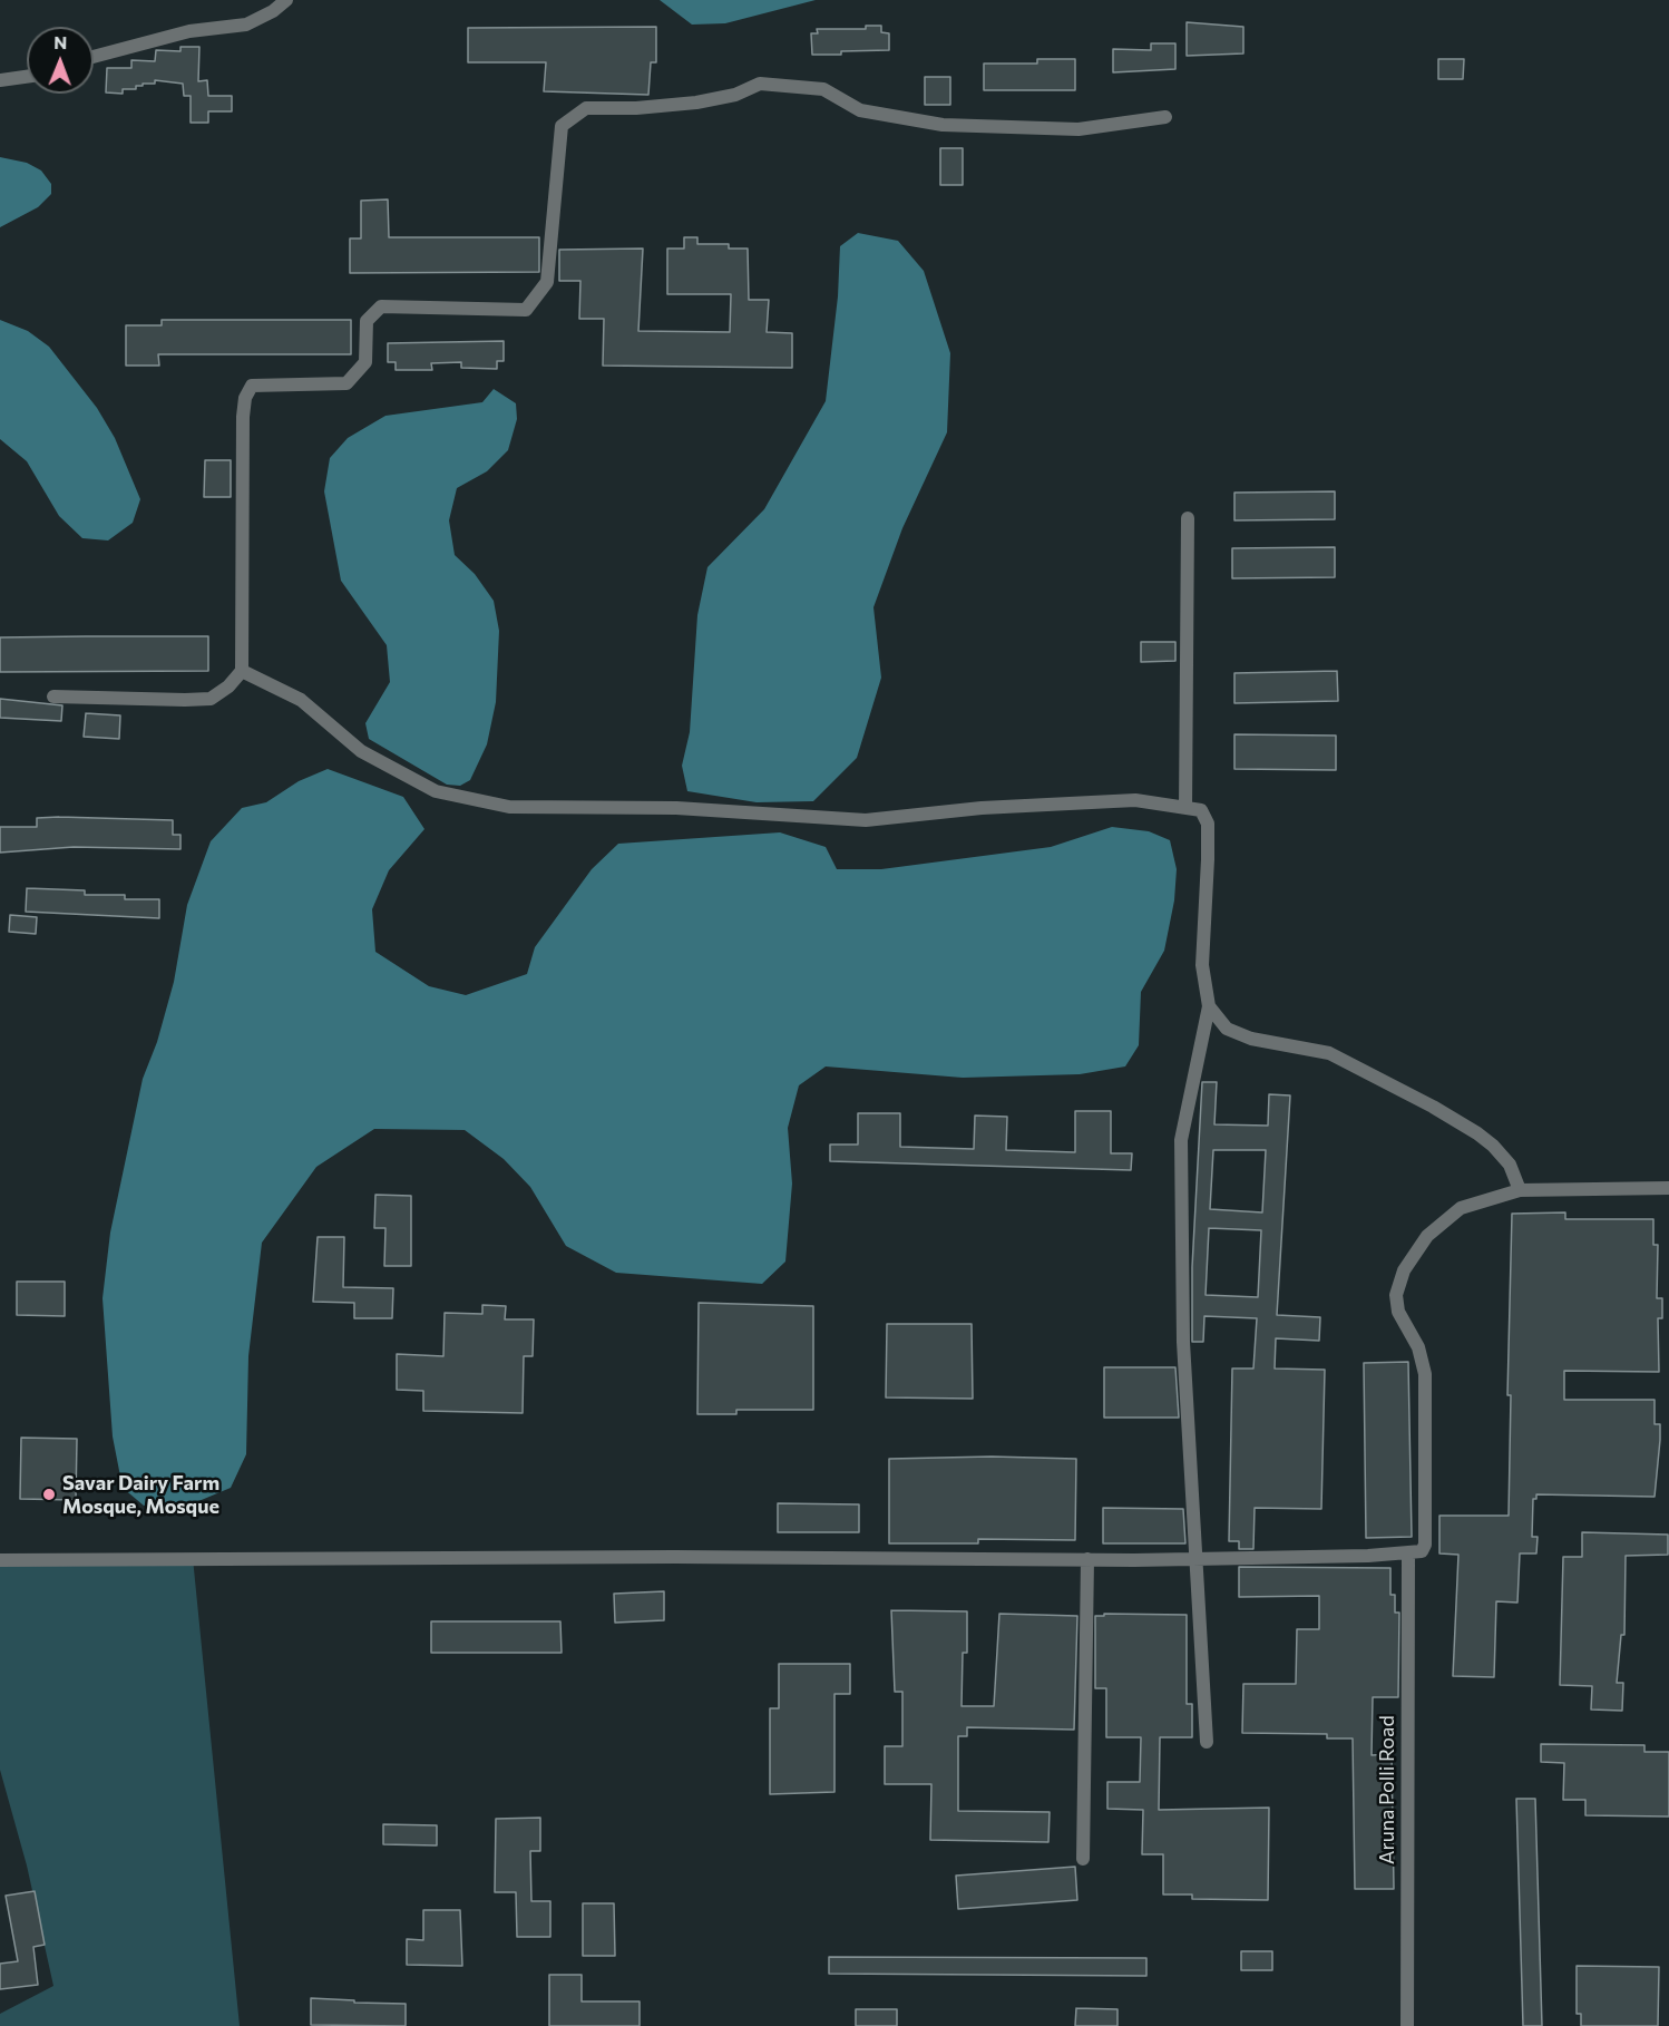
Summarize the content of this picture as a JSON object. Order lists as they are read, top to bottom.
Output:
{
  "streets": {
    "street": ["Aruna Polli Road"]
  },
  "places": ["Savar Dairy Farm Mosque, Mosque"],
  "north": "top"
}
